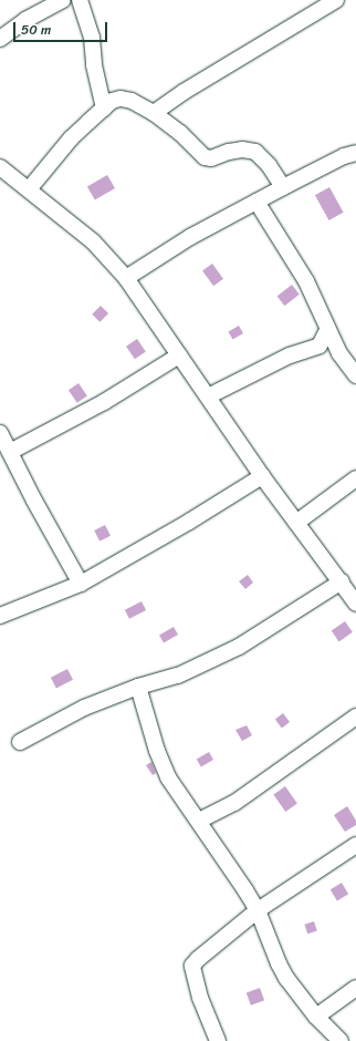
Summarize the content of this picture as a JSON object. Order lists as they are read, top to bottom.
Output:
{
  "scale_bar": "50 m"
}
